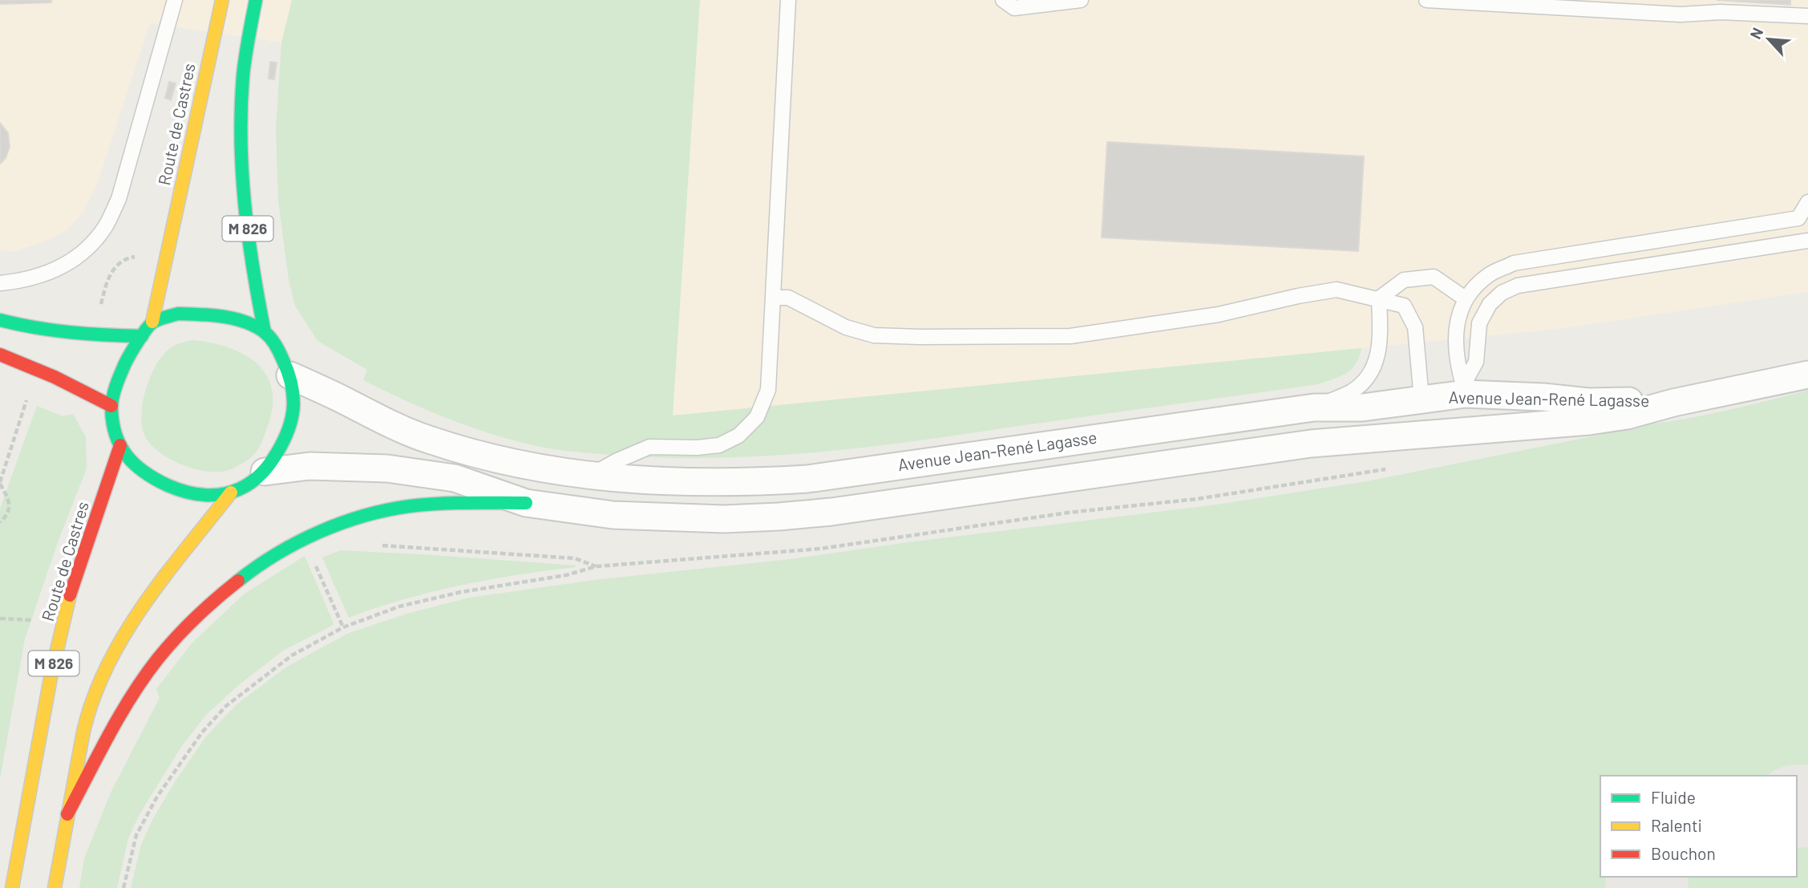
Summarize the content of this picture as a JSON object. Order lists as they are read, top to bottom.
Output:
{
  "streets": {
    "main road": ["Route de Castres", "M 826"],
    "street": ["Avenue Jean-René Lagasse"]
  },
  "crossings": [
    ["Route de Castres", "M 826"],
    ["Route de Castres", "Avenue Jean-René Lagasse"],
    ["M 826", "Avenue Jean-René Lagasse"]
  ],
  "legend": ["Fluide", "Ralenti", "Bouchon"],
  "north": "top left"
}
